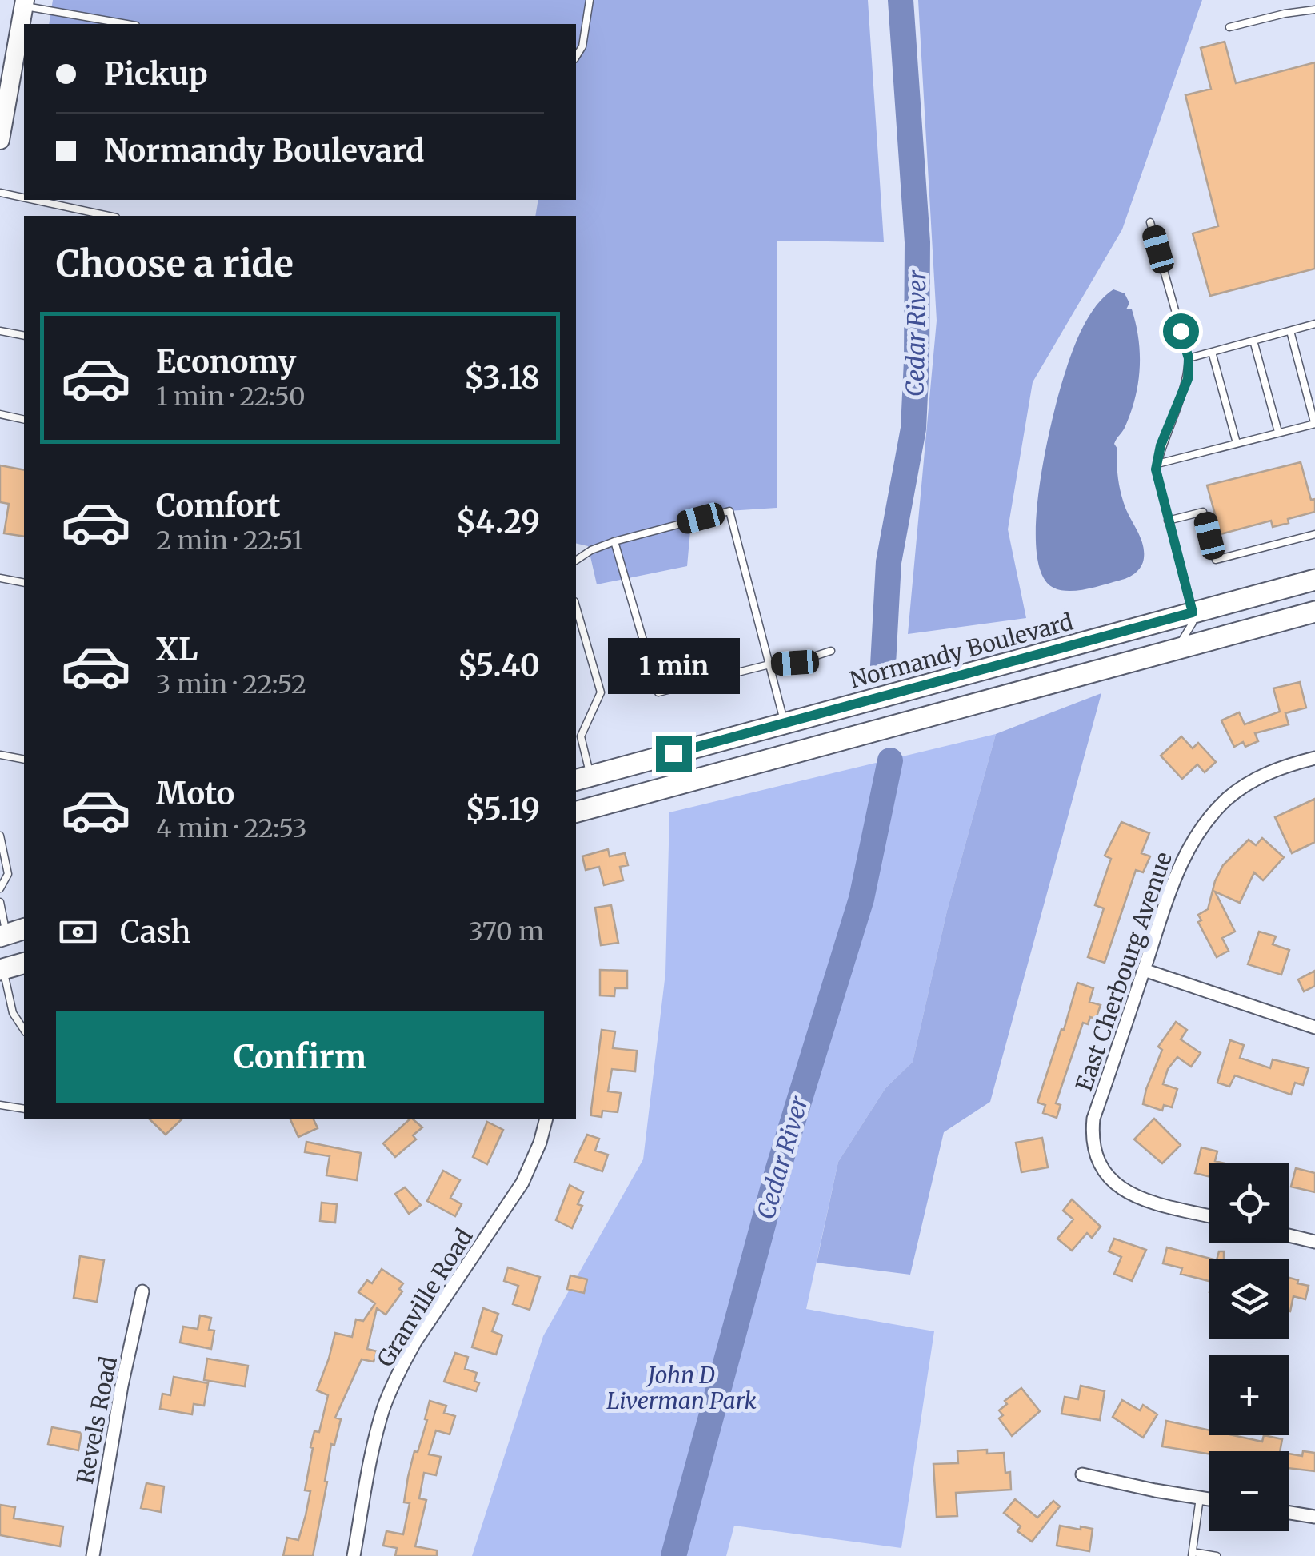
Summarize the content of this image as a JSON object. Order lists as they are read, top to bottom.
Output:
{
  "streets": {
    "main road": ["Normandy Boulevard"],
    "street": ["East Cherbourg Avenue", "Granville Road", "Revels Road"]
  },
  "water": ["Cedar River"],
  "parks": ["John D Liverman Park"],
  "page": {
    "banner": ["Pickup", "Normandy Boulevard"],
    "heading": "Choose a ride",
    "list": [
      {
        "name": "Economy",
        "note": "1 min · 22:50",
        "value": "$3.18"
      },
      {
        "name": "Comfort",
        "note": "2 min · 22:51",
        "value": "$4.29"
      },
      {
        "name": "XL",
        "note": "3 min · 22:52",
        "value": "$5.40"
      },
      {
        "name": "Moto",
        "note": "4 min · 22:53",
        "value": "$5.19"
      }
    ],
    "bubble": "1 min",
    "pay": ["Cash", "370 m"],
    "buttons": "Confirm",
    "map_buttons": ["+", "−"]
  }
}
